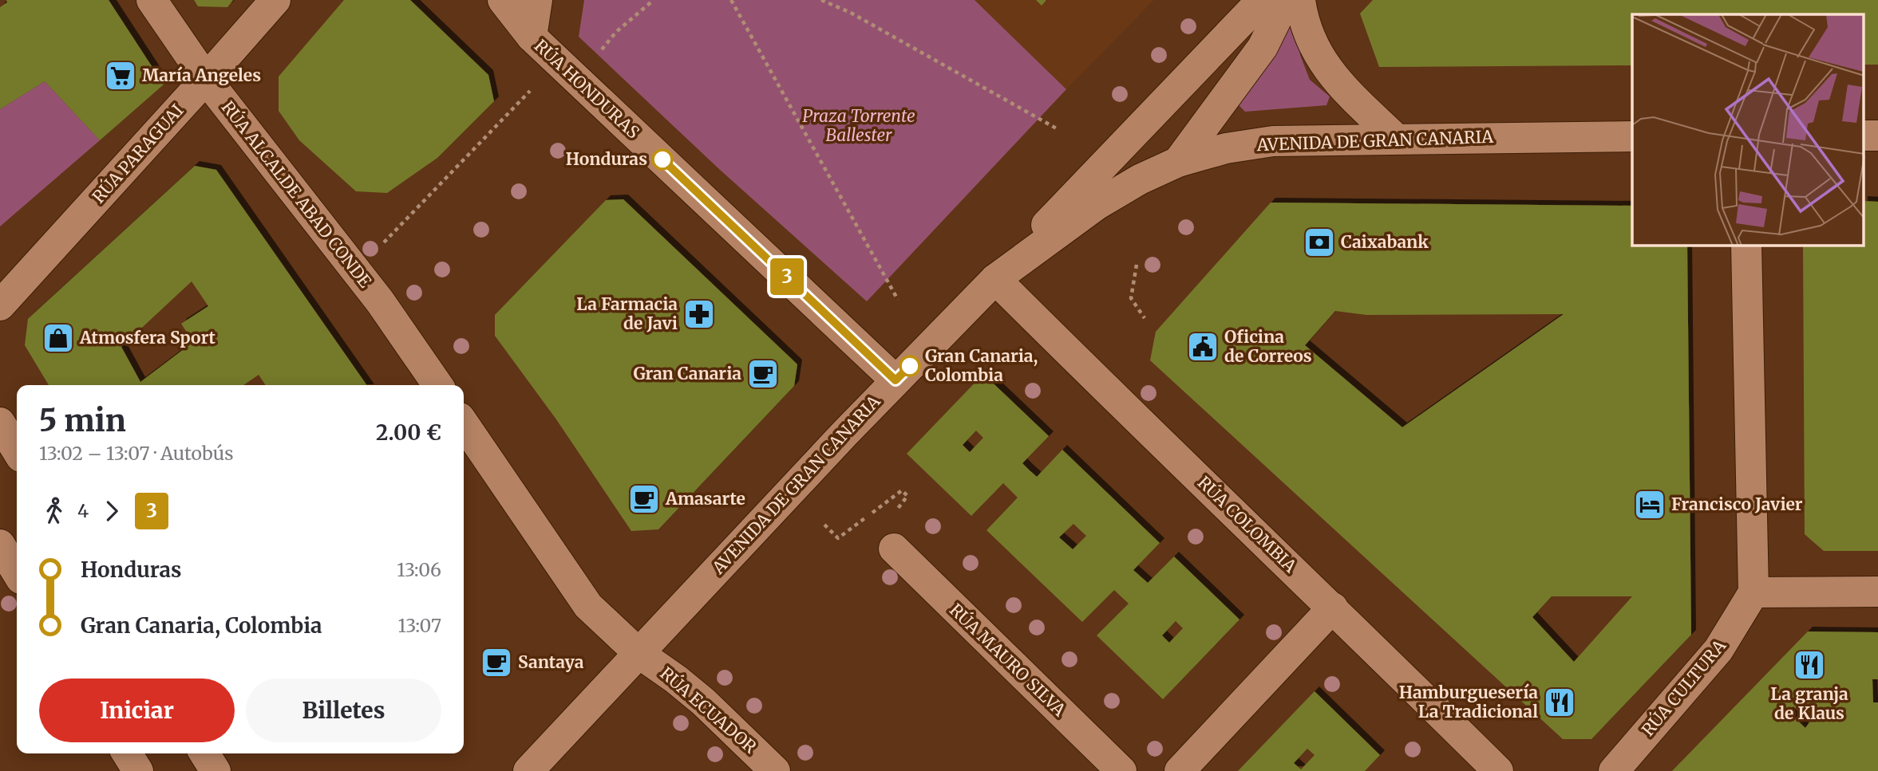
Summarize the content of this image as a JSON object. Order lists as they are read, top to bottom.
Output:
{
  "streets": {
    "street": [
      "RÚA HONDURAS",
      "AVENIDA DE GRAN CANARIA",
      "RÚA PARAGUAI",
      "RÚA ALCALDE ABAD CONDE",
      "RÚA COLOMBIA",
      "RÚA MAURO SILVA",
      "RÚA CULTURA",
      "RÚA ECUADOR"
    ]
  },
  "crossings": [
    ["RÚA HONDURAS", "AVENIDA DE GRAN CANARIA"],
    ["AVENIDA DE GRAN CANARIA", "RÚA COLOMBIA"],
    ["AVENIDA DE GRAN CANARIA", "RÚA ECUADOR"],
    ["RÚA PARAGUAI", "RÚA ALCALDE ABAD CONDE"]
  ],
  "parks": ["Praza Torrente Ballester"],
  "places": {
    "supermarket": ["María Angeles"],
    "other": ["Honduras", "Gran Canaria, Colombia"],
    "bank": ["Caixabank"],
    "pharmacy": ["La Farmacia de Javi"],
    "shop": ["Atmosfera Sport"],
    "public building": ["Oficina de Correos"],
    "cafe": ["Gran Canaria", "Amasarte", "Santaya"],
    "hotel": ["Francisco Javier"],
    "restaurant": ["La granja de Klaus", "Hamburguesería La Tradicional"]
  },
  "lines": ["bus line 3"],
  "page": {
    "on_map": "3",
    "heading": ["5 min", "13:02 – 13:07 · Autobús", "2.00 €"],
    "legs": ["4", "3"],
    "list": [
      {
        "name": "Honduras",
        "value": "13:06"
      },
      {
        "name": "Gran Canaria, Colombia",
        "value": "13:07"
      }
    ],
    "buttons": ["Iniciar", "Billetes"]
  }
}
